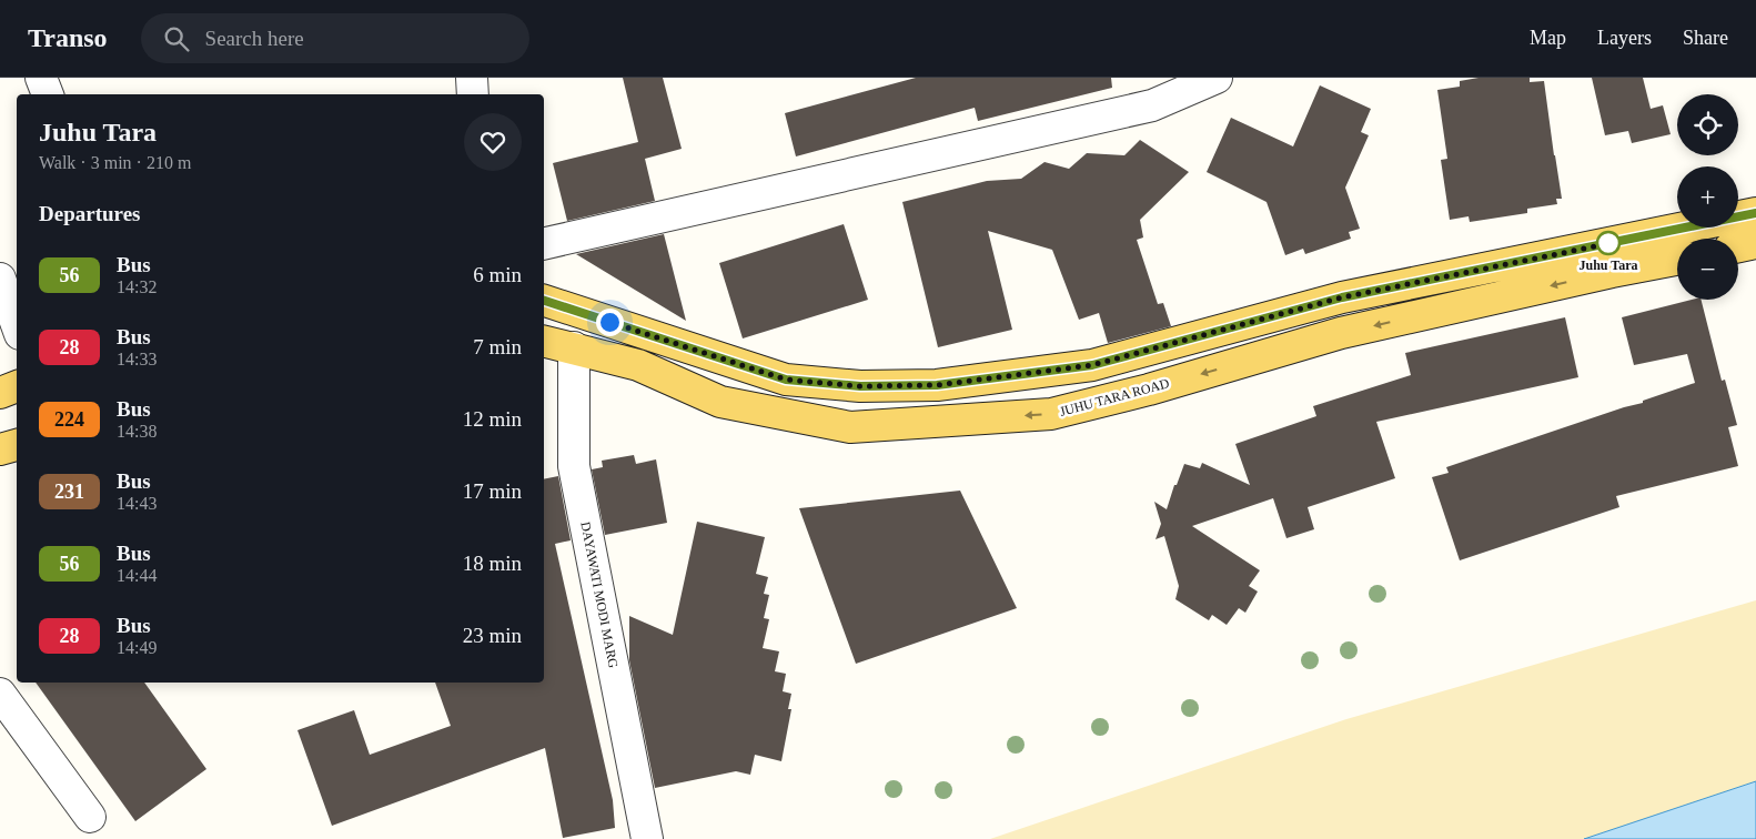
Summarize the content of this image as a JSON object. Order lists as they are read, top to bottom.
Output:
{
  "streets": {
    "main road": ["JUHU TARA ROAD"],
    "street": ["DAYAWATI MODI MARG"]
  },
  "crossings": [
    ["JUHU TARA ROAD", "DAYAWATI MODI MARG"]
  ],
  "places": ["Juhu Tara"],
  "lines": ["bus line 56"],
  "page": {
    "header": "Transo",
    "search": "Search here",
    "nav": ["Map", "Layers", "Share"],
    "map_buttons": ["+", "−"],
    "heading": [
      ["Juhu Tara", "Walk · 3 min · 210 m"],
      "Departures"
    ],
    "list": [
      {
        "mark": "56",
        "name": "Bus",
        "note": "14:32",
        "value": "6 min"
      },
      {
        "mark": "28",
        "name": "Bus",
        "note": "14:33",
        "value": "7 min"
      },
      {
        "mark": "224",
        "name": "Bus",
        "note": "14:38",
        "value": "12 min"
      },
      {
        "mark": "231",
        "name": "Bus",
        "note": "14:43",
        "value": "17 min"
      },
      {
        "mark": "56",
        "name": "Bus",
        "note": "14:44",
        "value": "18 min"
      },
      {
        "mark": "28",
        "name": "Bus",
        "note": "14:49",
        "value": "23 min"
      }
    ]
  }
}
